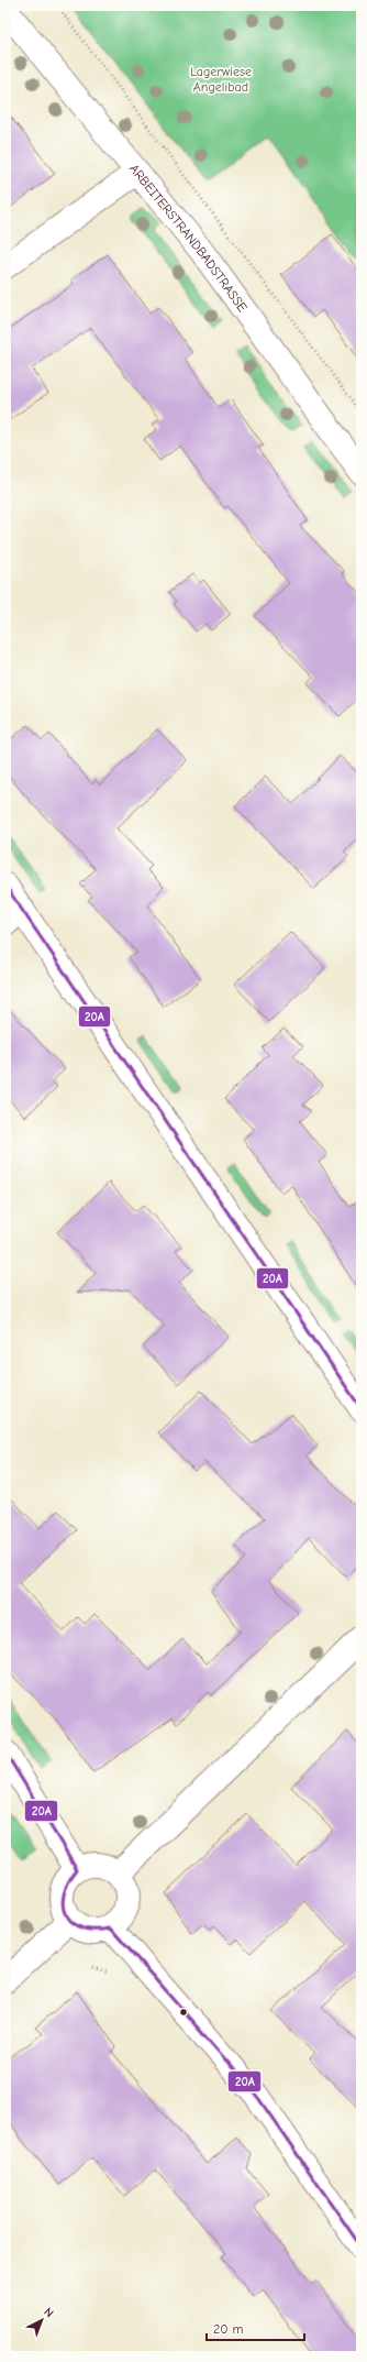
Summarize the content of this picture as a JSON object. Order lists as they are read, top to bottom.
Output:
{
  "streets": {
    "street": ["ARBEITERSTRANDBADSTRASSE"]
  },
  "parks": ["Lagerwiese Angelibad"],
  "lines": ["transit line 20A"],
  "scale_bar": "20 m",
  "north": "top right"
}
